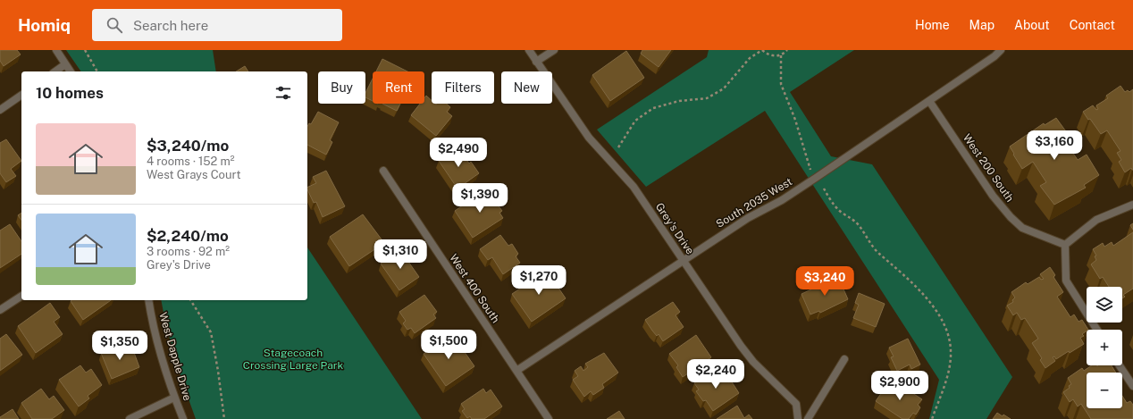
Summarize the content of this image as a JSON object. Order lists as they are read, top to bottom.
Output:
{
  "streets": {
    "street": [
      "West 200 South",
      "South 2035 West",
      "Grey's Drive",
      "West 400 South",
      "West Dapple Drive"
    ]
  },
  "crossings": [
    ["West 200 South", "South 2035 West"],
    ["South 2035 West", "Grey's Drive"],
    ["South 2035 West", "West 400 South"]
  ],
  "parks": ["Stagecoach Crossing Large Park"],
  "page": {
    "header": "Homiq",
    "search": "Search here",
    "nav": [
      "Home",
      "Map",
      "About",
      "Contact"
    ],
    "chip": [
      "Buy",
      "Rent",
      "Filters",
      "New"
    ],
    "heading": "10 homes",
    "list": [
      {
        "name": "$3,240/mo",
        "note": "4 rooms · 152 m² · West Grays Court"
      },
      {
        "name": "$2,240/mo",
        "note": "3 rooms · 92 m² · Grey's Drive"
      }
    ],
    "price": [
      "$3,160",
      "$2,490",
      "$1,390",
      "$1,310",
      "$1,270",
      "$3,240",
      "$1,500",
      "$1,350",
      "$2,240",
      "$2,900"
    ],
    "map_buttons": ["+", "−"]
  }
}
